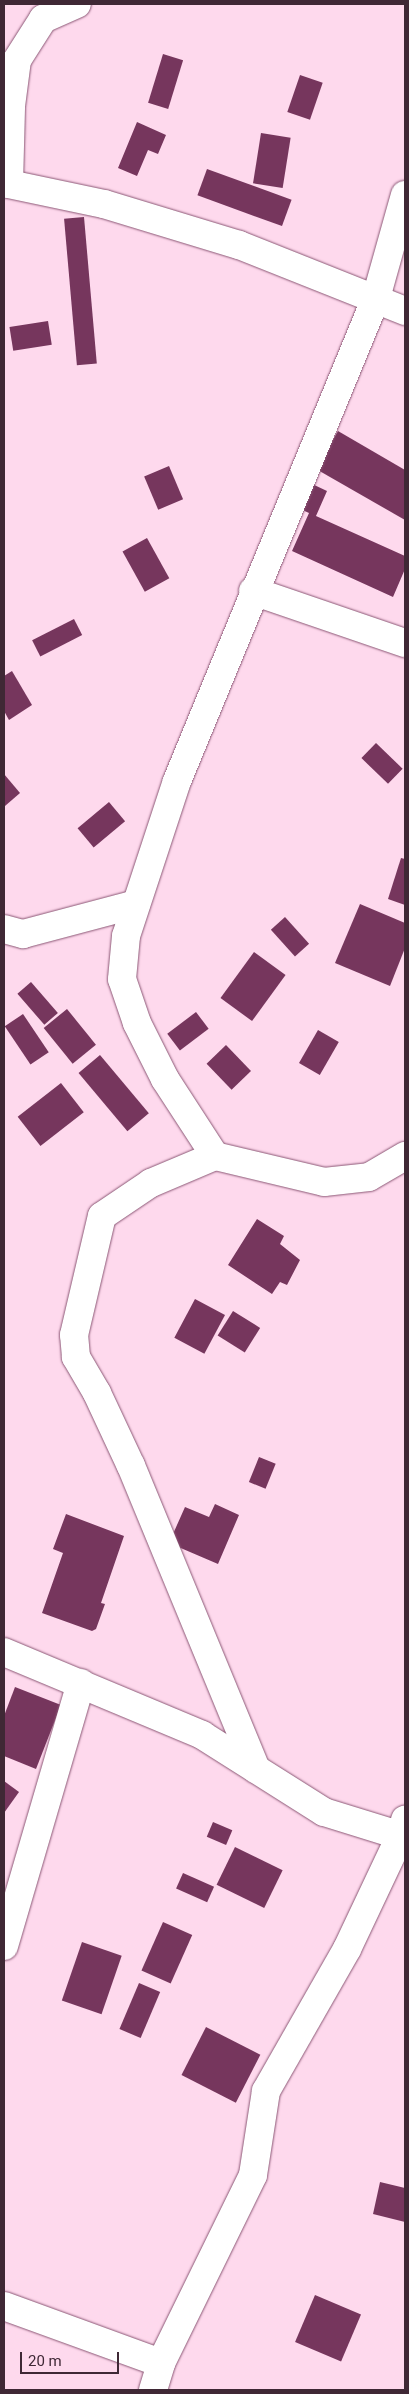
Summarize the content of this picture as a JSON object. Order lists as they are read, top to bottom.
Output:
{
  "scale_bar": "20 m"
}
